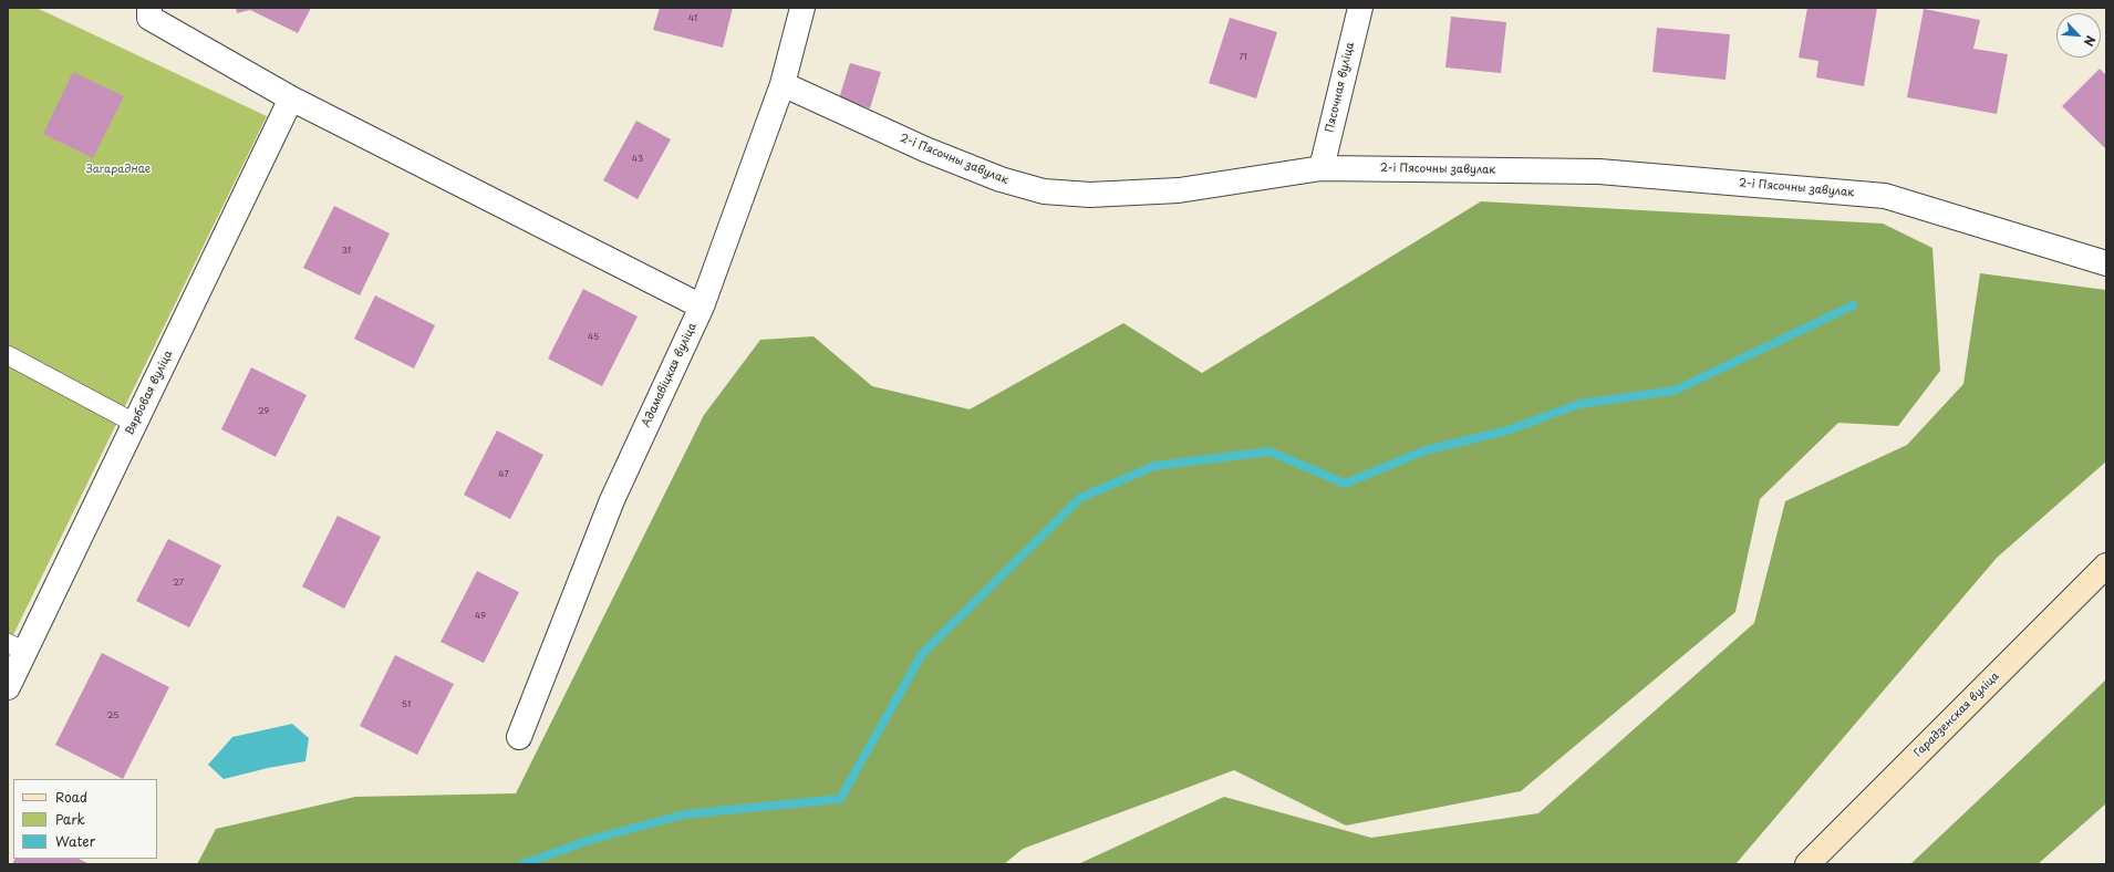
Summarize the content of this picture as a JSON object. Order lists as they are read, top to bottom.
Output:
{
  "streets": {
    "main road": ["Гарадзенская вуліца"],
    "street": [
      "Пясочная вуліца",
      "2-і Пясочны завулак",
      "Адамавіцкая вуліца",
      "Вярбовая вуліца"
    ]
  },
  "crossings": [
    ["Пясочная вуліца", "2-і Пясочны завулак"],
    ["2-і Пясочны завулак", "Адамавіцкая вуліца"]
  ],
  "parks": ["Загараднае"],
  "house_numbers": [
    "41",
    "71",
    "43",
    "31",
    "45",
    "29",
    "47",
    "27",
    "49",
    "51",
    "25"
  ],
  "legend": ["Road", "Park", "Water"],
  "north": "bottom right"
}
